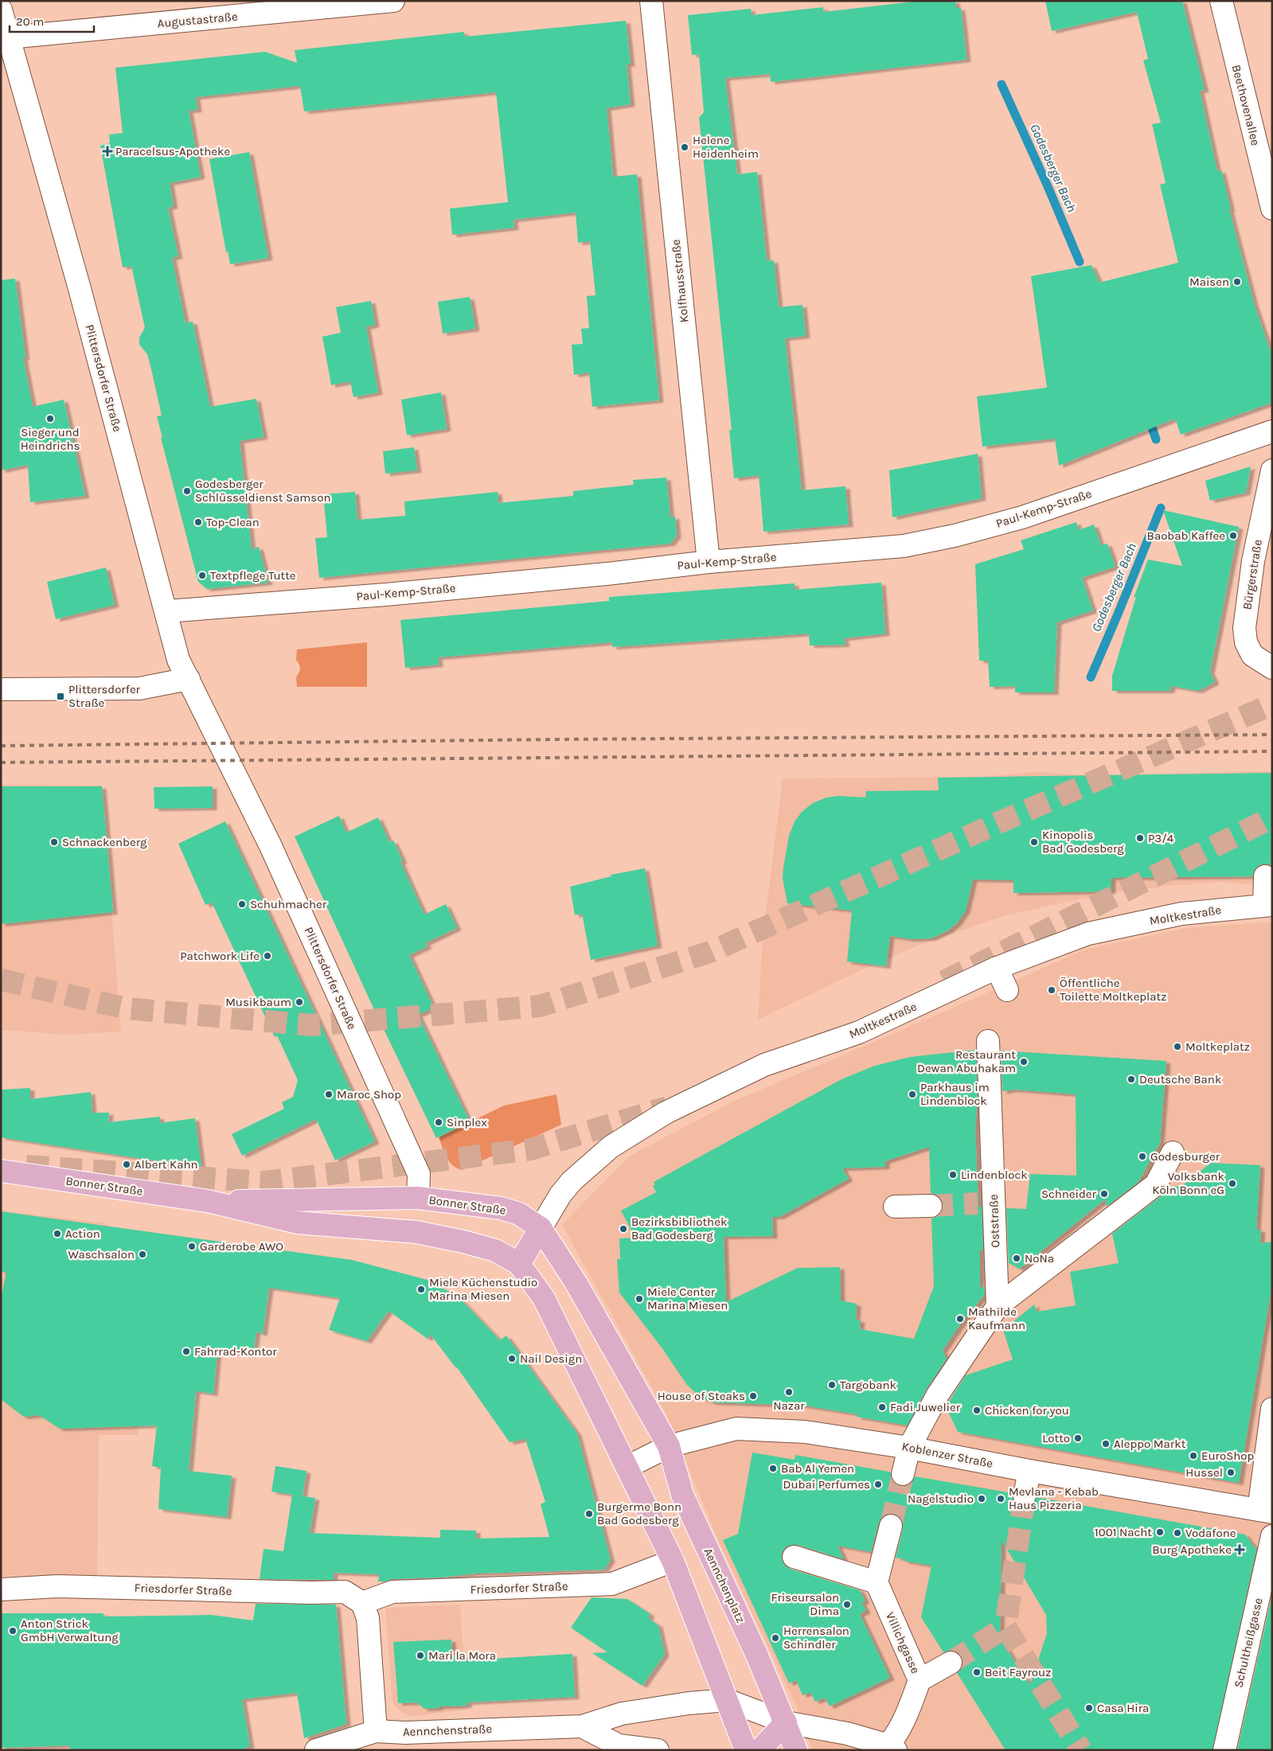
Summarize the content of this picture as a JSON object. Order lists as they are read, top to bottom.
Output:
{
  "streets": {
    "main road": ["Bonner Straße", "Aennchenplatz"],
    "street": [
      "Augustastraße",
      "Beethovenallee",
      "Kolfhausstraße",
      "Plittersdorfer Straße",
      "Paul-Kemp-Straße",
      "Bürgerstraße",
      "Moltkestraße",
      "Oststraße",
      "Koblenzer Straße",
      "Friesdorfer Straße",
      "Villichgasse",
      "Schultheißgasse",
      "Aennchenstraße"
    ]
  },
  "crossings": [
    ["Augustastraße", "Plittersdorfer Straße"],
    ["Kolfhausstraße", "Paul-Kemp-Straße"],
    ["Plittersdorfer Straße", "Paul-Kemp-Straße"],
    ["Plittersdorfer Straße", "Bonner Straße"],
    ["Moltkestraße", "Bonner Straße"],
    ["Bonner Straße", "Koblenzer Straße"],
    ["Bonner Straße", "Aennchenplatz"],
    ["Koblenzer Straße", "Aennchenplatz"],
    ["Aennchenplatz", "Villichgasse"],
    ["Villichgasse", "Aennchenstraße"]
  ],
  "water": ["Godesberger Bach"],
  "places": {
    "other": [
      "Helene Heidenheim",
      "Maisen",
      "Sieger und Heindrichs",
      "Godesberger Schlüsseldienst Samson",
      "Top-Clean",
      "Baobab Kaffee",
      "Textpflege Tutte",
      "P3/4",
      "Schnackenberg",
      "Kinopolis Bad Godesberg",
      "Schuhmacher",
      "Patchwork Life",
      "Öffentliche Toilette Moltkeplatz",
      "Musikbaum",
      "Moltkeplatz",
      "Restaurant Dewan Abuhakam",
      "Deutsche Bank",
      "Maroc Shop",
      "Parkhaus im Lindenblock",
      "Sinplex",
      "Godesburger",
      "Albert Kahn",
      "Lindenblock",
      "Volksbank Köln Bonn eG",
      "Schneider",
      "Bezirksbibliothek Bad Godesberg",
      "Action",
      "Garderobe AWO",
      "Waschsalon",
      "NoNa",
      "Miele Küchenstudio Marina Miesen",
      "Miele Center Marina Miesen",
      "Mathilde Kaufmann",
      "Fahrrad-Kontor",
      "Nail Design",
      "Targobank",
      "Nazar",
      "House of Steaks",
      "Fadi Juwelier",
      "Chicken for you",
      "Lotto",
      "Aleppo Markt",
      "EuroShop",
      "Bab Al Yemen",
      "Hussel",
      "Dubai Perfumes",
      "Nagelstudio",
      "Mevlana - Kebab Haus Pizzeria",
      "Burgerme Bonn Bad Godesberg",
      "1001 Nacht",
      "Vodafone",
      "Friseursalon Dima",
      "Anton Strick GmbH Verwaltung",
      "Herrensalon Schindler",
      "Mari la Mora",
      "Beit Fayrouz",
      "Casa Hira"
    ],
    "health": ["Paracelsus-Apotheke", "Burg Apotheke"],
    "transit": ["Plittersdorfer Straße"]
  },
  "scale_bar": "20 m"
}
